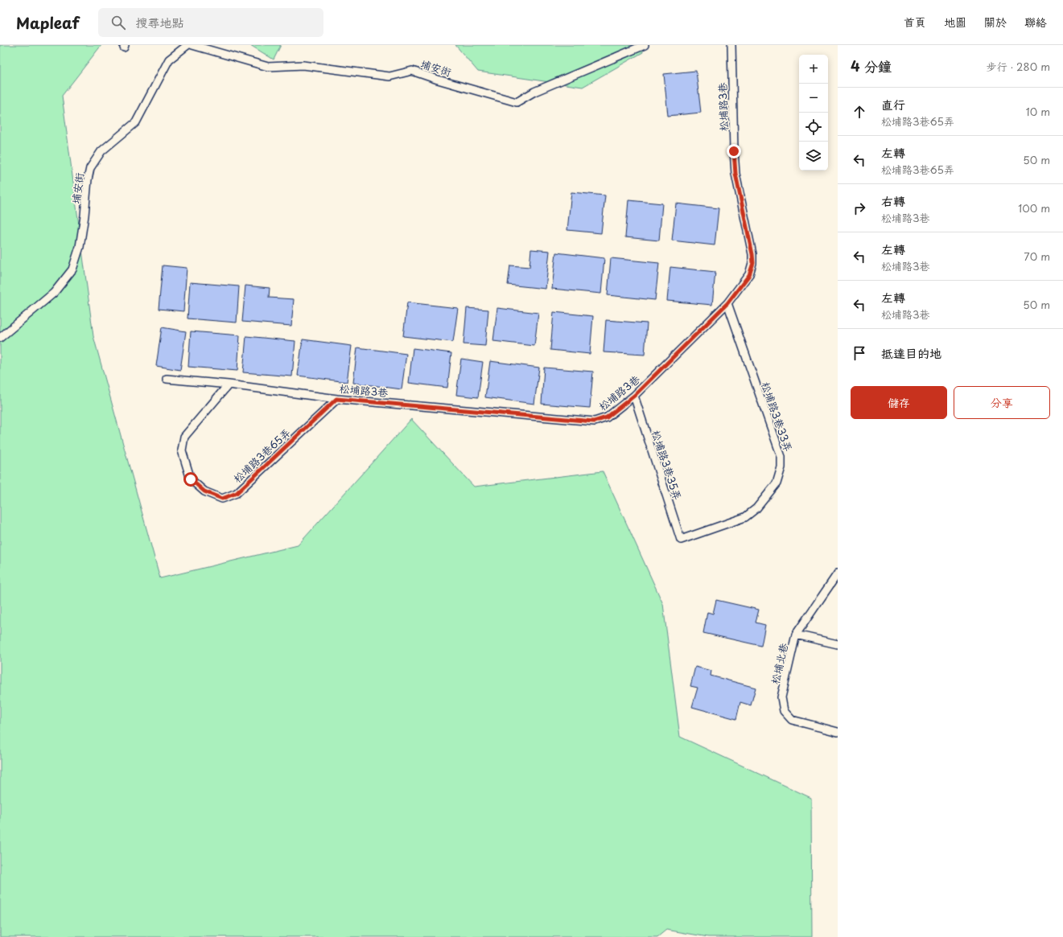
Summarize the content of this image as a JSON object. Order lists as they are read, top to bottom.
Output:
{
  "streets": {
    "lane": [
      "埔安街",
      "松埔路3巷",
      "松埔路3巷33弄",
      "松埔路3巷65弄",
      "松埔路3巷35弄",
      "松埔北巷"
    ]
  },
  "crossings": [
    ["松埔路3巷", "松埔路3巷33弄"],
    ["松埔路3巷", "松埔路3巷65弄"],
    ["松埔路3巷", "松埔路3巷35弄"],
    ["松埔路3巷33弄", "松埔路3巷35弄"]
  ],
  "page": {
    "header": "Mapleaf",
    "search": "搜尋地點",
    "nav": [
      "首頁",
      "地圖",
      "關於",
      "聯絡"
    ],
    "heading": ["4 分鐘", "步行 · 280 m"],
    "map_buttons": ["+", "−"],
    "list": [
      ["直行", "松埔路3巷65弄", "10 m"],
      ["左轉", "松埔路3巷65弄", "50 m"],
      ["右轉", "松埔路3巷", "100 m"],
      ["左轉", "松埔路3巷", "70 m"],
      ["左轉", "松埔路3巷", "50 m"],
      "抵達目的地"
    ],
    "buttons": ["儲存", "分享"]
  }
}
